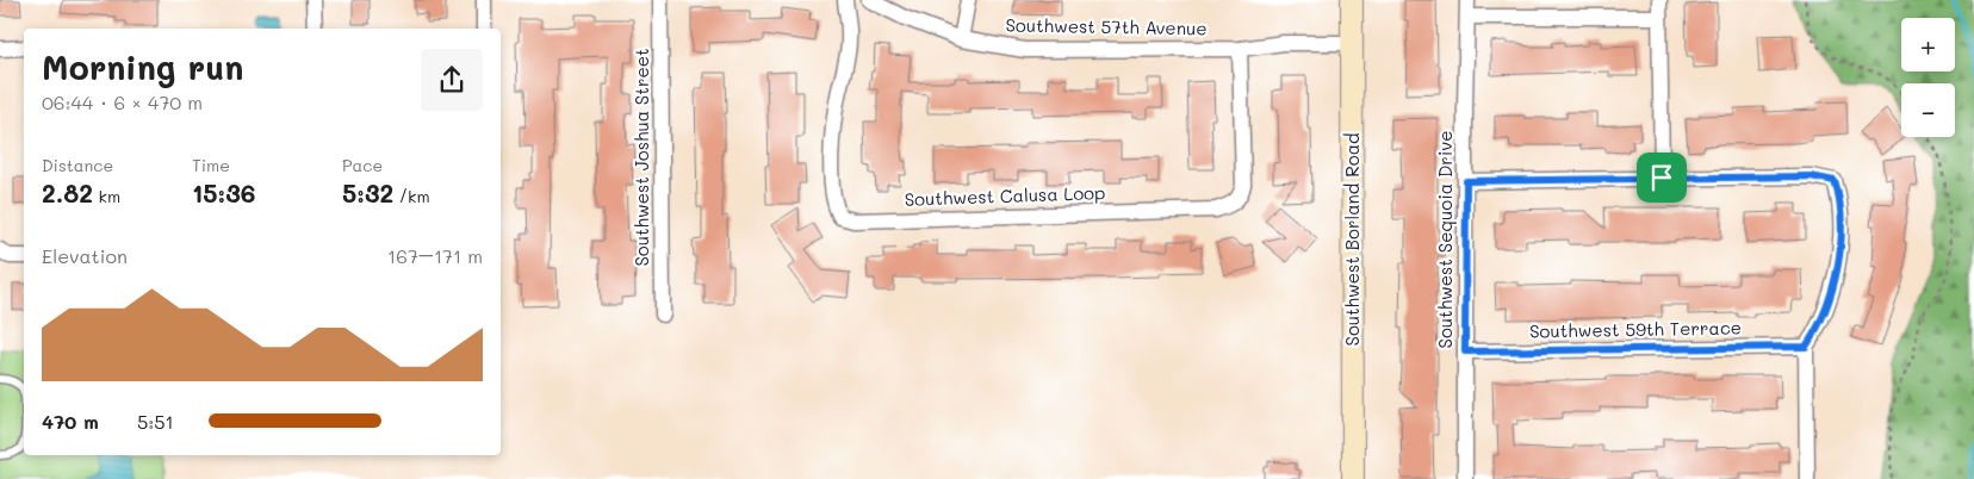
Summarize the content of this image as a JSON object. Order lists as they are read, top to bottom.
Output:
{
  "streets": {
    "main road": ["Southwest Borland Road"],
    "street": [
      "Southwest 57th Avenue",
      "Southwest Joshua Street",
      "Southwest Calusa Loop",
      "Southwest Sequoia Drive",
      "Southwest 59th Terrace"
    ]
  },
  "crossings": [
    ["Southwest 57th Avenue", "Southwest Calusa Loop"],
    ["Southwest 57th Avenue", "Southwest Borland Road"],
    ["Southwest Sequoia Drive", "Southwest 59th Terrace"]
  ],
  "page": {
    "map_buttons": ["+", "−"],
    "heading": ["Morning run", "06:44 · 6 × 470 m"],
    "stats": [
      ["Distance", "2.82 km"],
      ["Time", "15:36"],
      ["Pace", "5:32 /km"]
    ],
    "chart": ["Elevation", "167–171 m"],
    "list": [
      {
        "name": "470 m",
        "note": "5:51"
      }
    ]
  }
}
